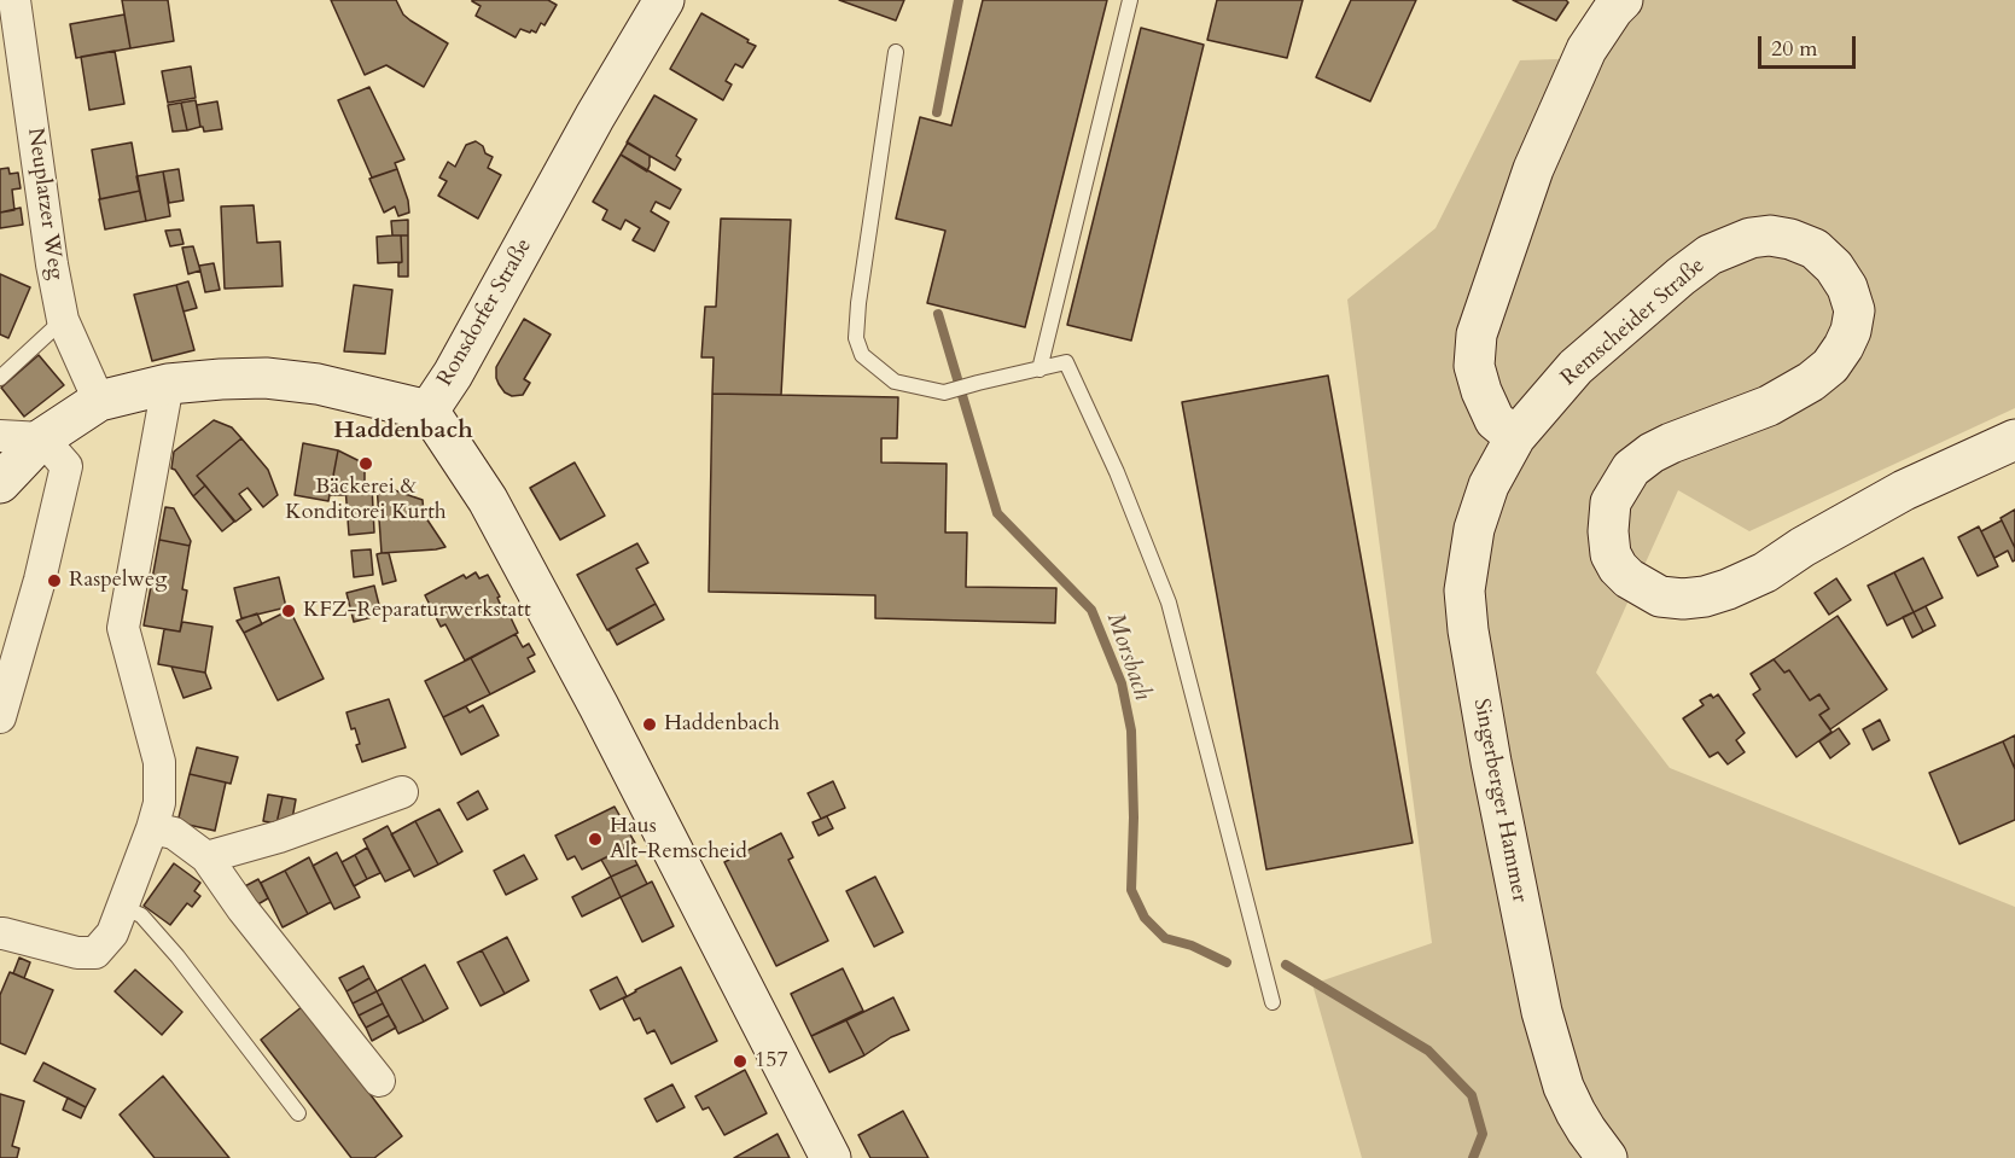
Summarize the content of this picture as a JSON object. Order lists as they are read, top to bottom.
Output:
{
  "streets": {
    "main road": ["Ronsdorfer Straße", "Remscheider Straße", "Singerberger Hammer"],
    "street": ["Neuplatzer Weg"]
  },
  "crossings": [
    ["Neuplatzer Weg", "Ronsdorfer Straße"],
    ["Remscheider Straße", "Singerberger Hammer"]
  ],
  "districts": ["Haddenbach"],
  "water": ["Morsbach"],
  "places": [
    "Bäckerei & Konditorei Kurth",
    "Raspelweg",
    "KFZ-Reparaturwerkstatt",
    "Haddenbach",
    "Haus Alt-Remscheid",
    "157"
  ],
  "scale_bar": "20 m"
}
